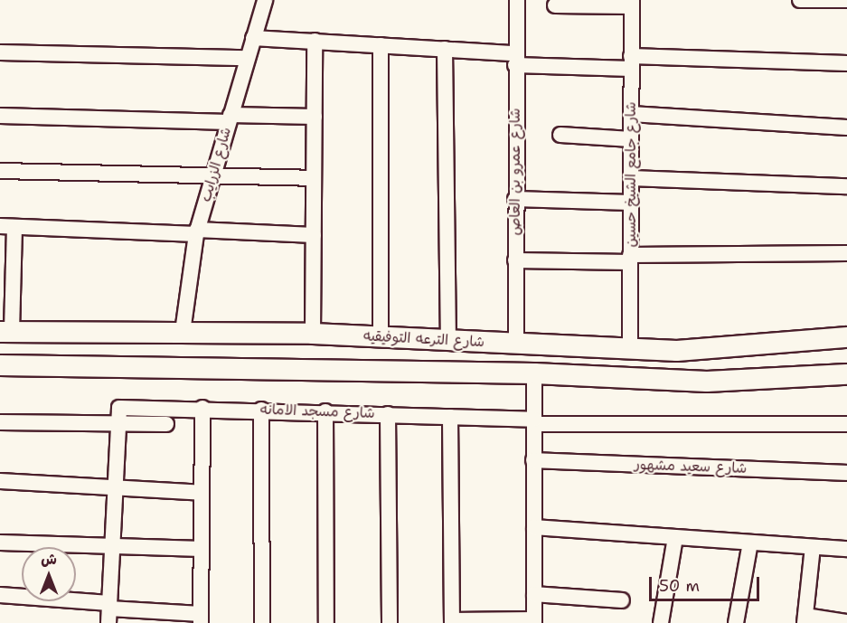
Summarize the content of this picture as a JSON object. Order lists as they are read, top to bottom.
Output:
{
  "streets": {
    "main road": ["شارع الترعه التوفيقيه"],
    "street": [
      "شارع الزرايب",
      "شارع عمرو بن العاص",
      "شارع جامع الشيخ حسين",
      "شارع مسجد الامانه",
      "شارع سعيد مشهور"
    ]
  },
  "crossings": [
    ["شارع الزرايب", "شارع الترعه التوفيقيه"],
    ["شارع عمرو بن العاص", "شارع الترعه التوفيقيه"],
    ["شارع جامع الشيخ حسين", "شارع الترعه التوفيقيه"]
  ],
  "scale_bar": "50 m",
  "north": "top"
}
